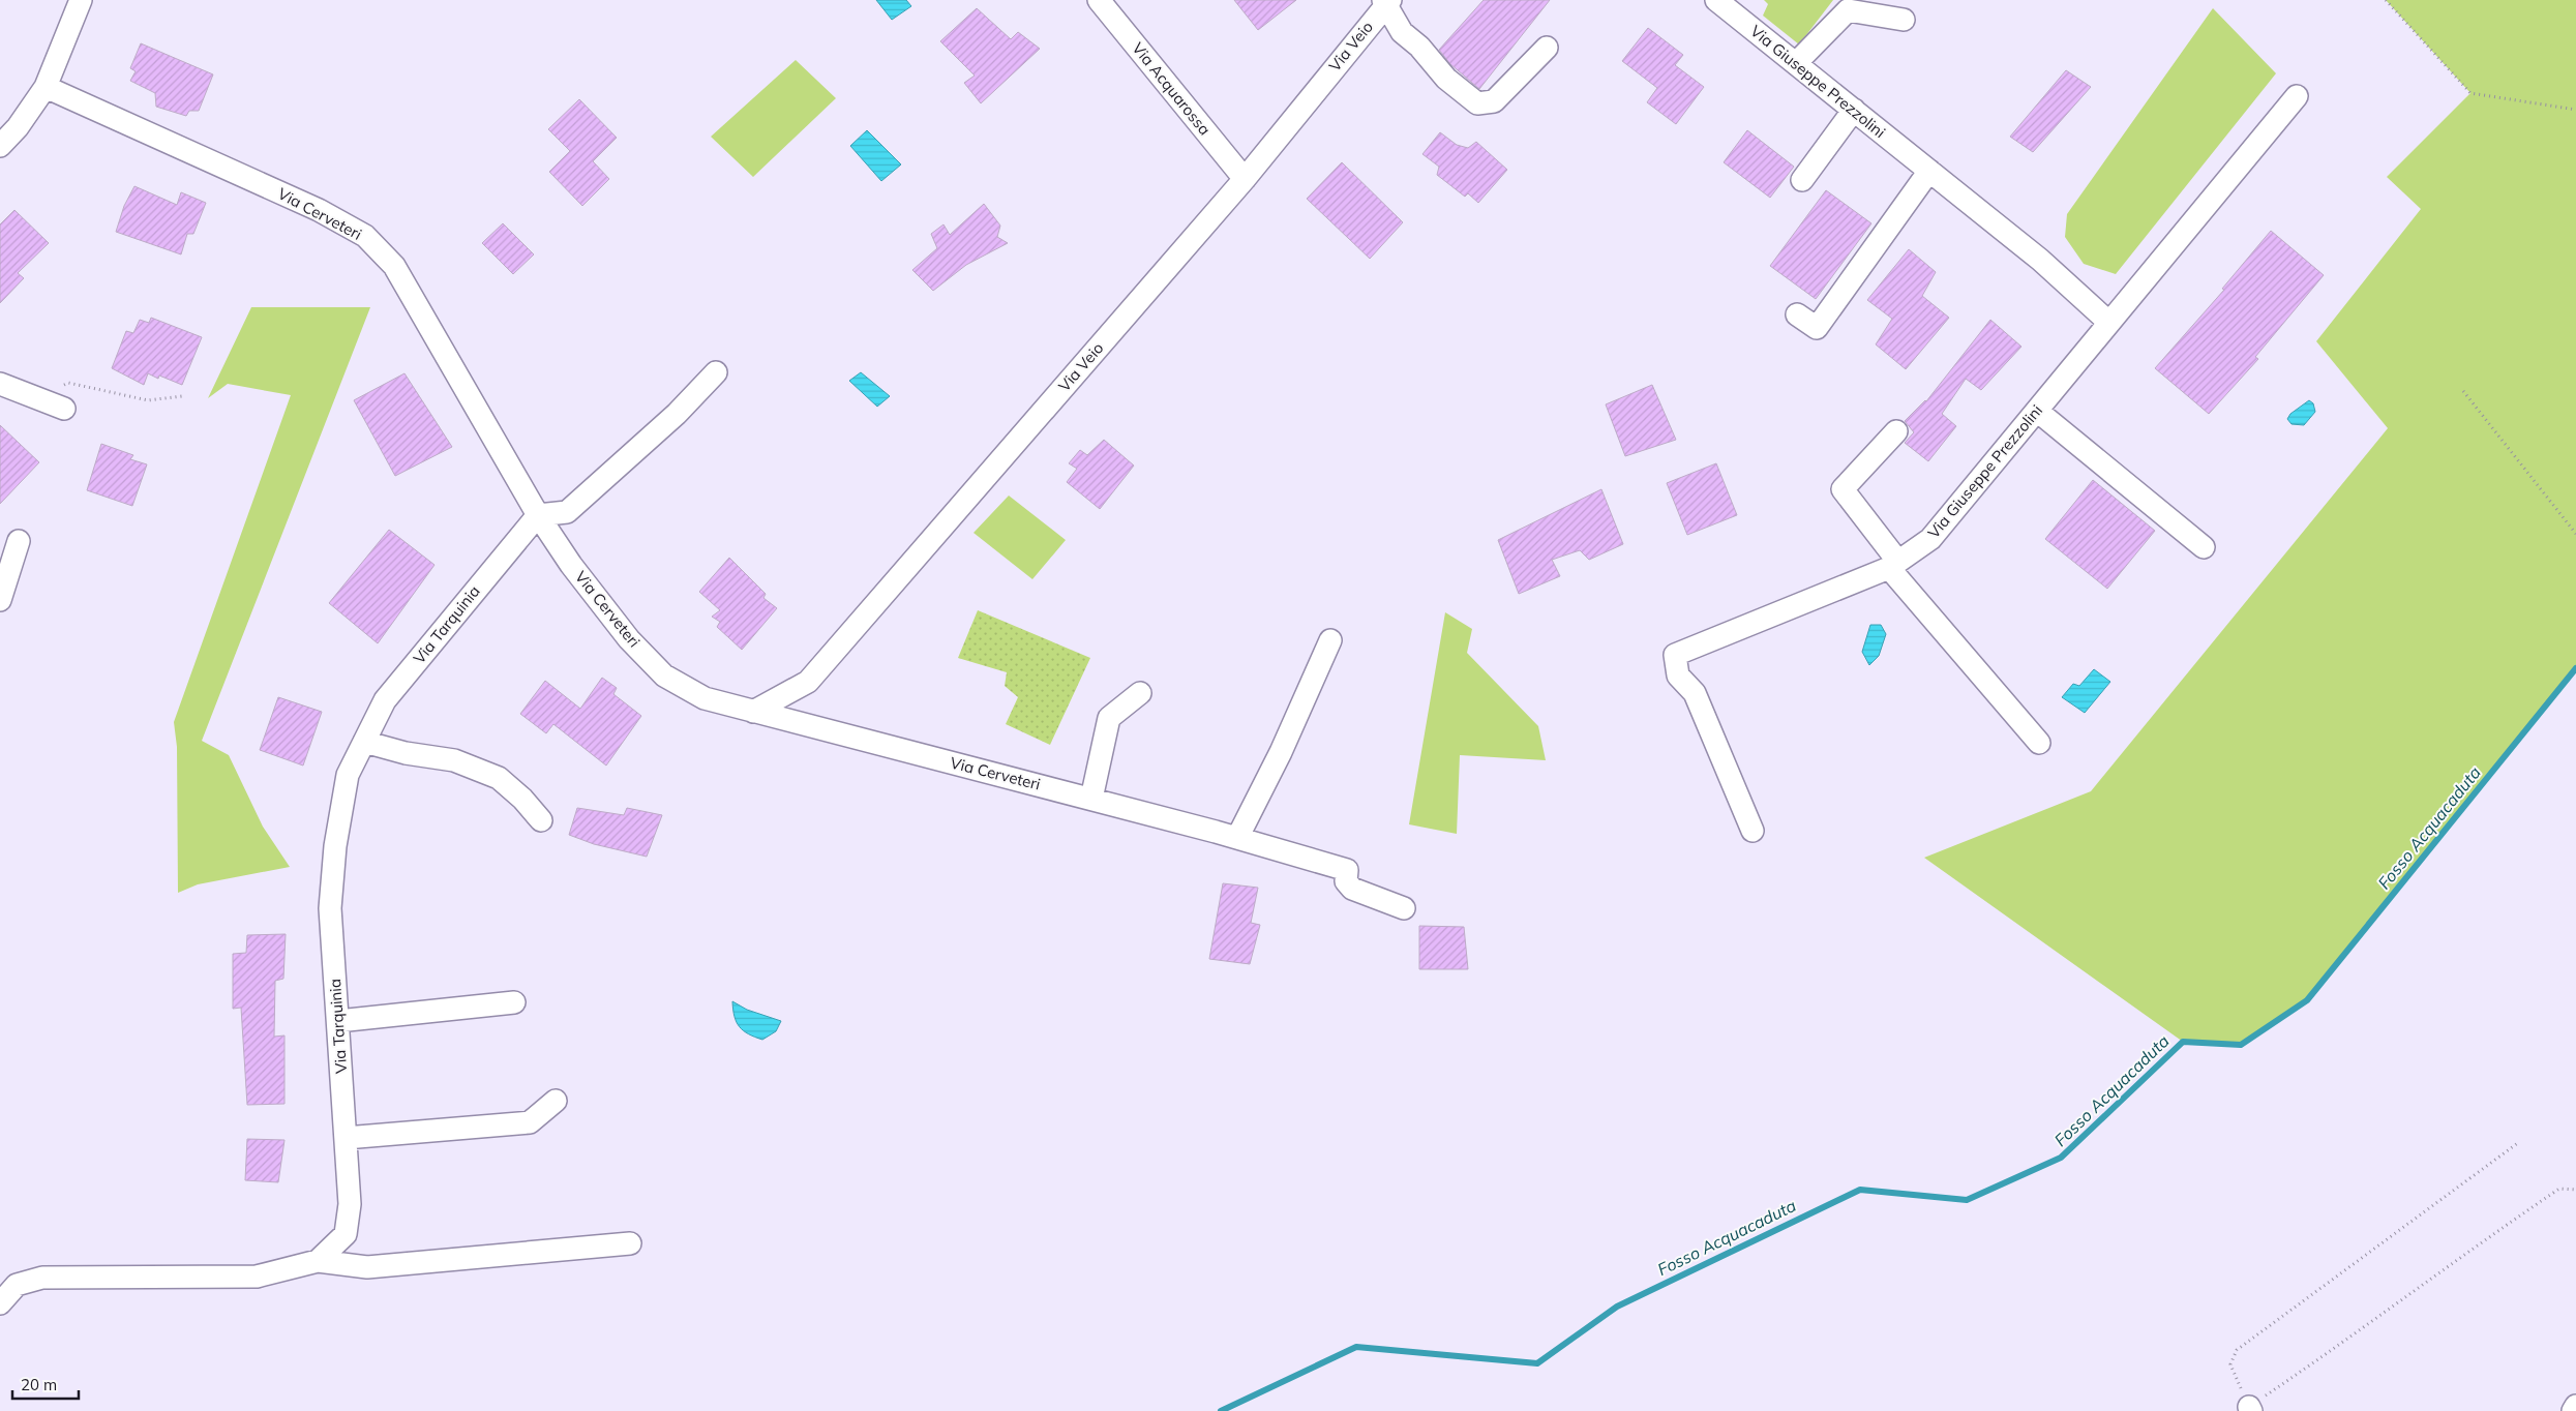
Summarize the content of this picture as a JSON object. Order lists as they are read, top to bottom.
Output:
{
  "streets": {
    "street": [
      "Via Veio",
      "Via Giuseppe Prezzolini",
      "Via Acquarossa",
      "Via Cerveteri",
      "Via Tarquinia"
    ]
  },
  "crossings": [
    ["Via Veio", "Via Acquarossa"],
    ["Via Veio", "Via Cerveteri"],
    ["Via Cerveteri", "Via Tarquinia"]
  ],
  "water": ["Fosso Acquacaduta"],
  "scale_bar": "20 m"
}
